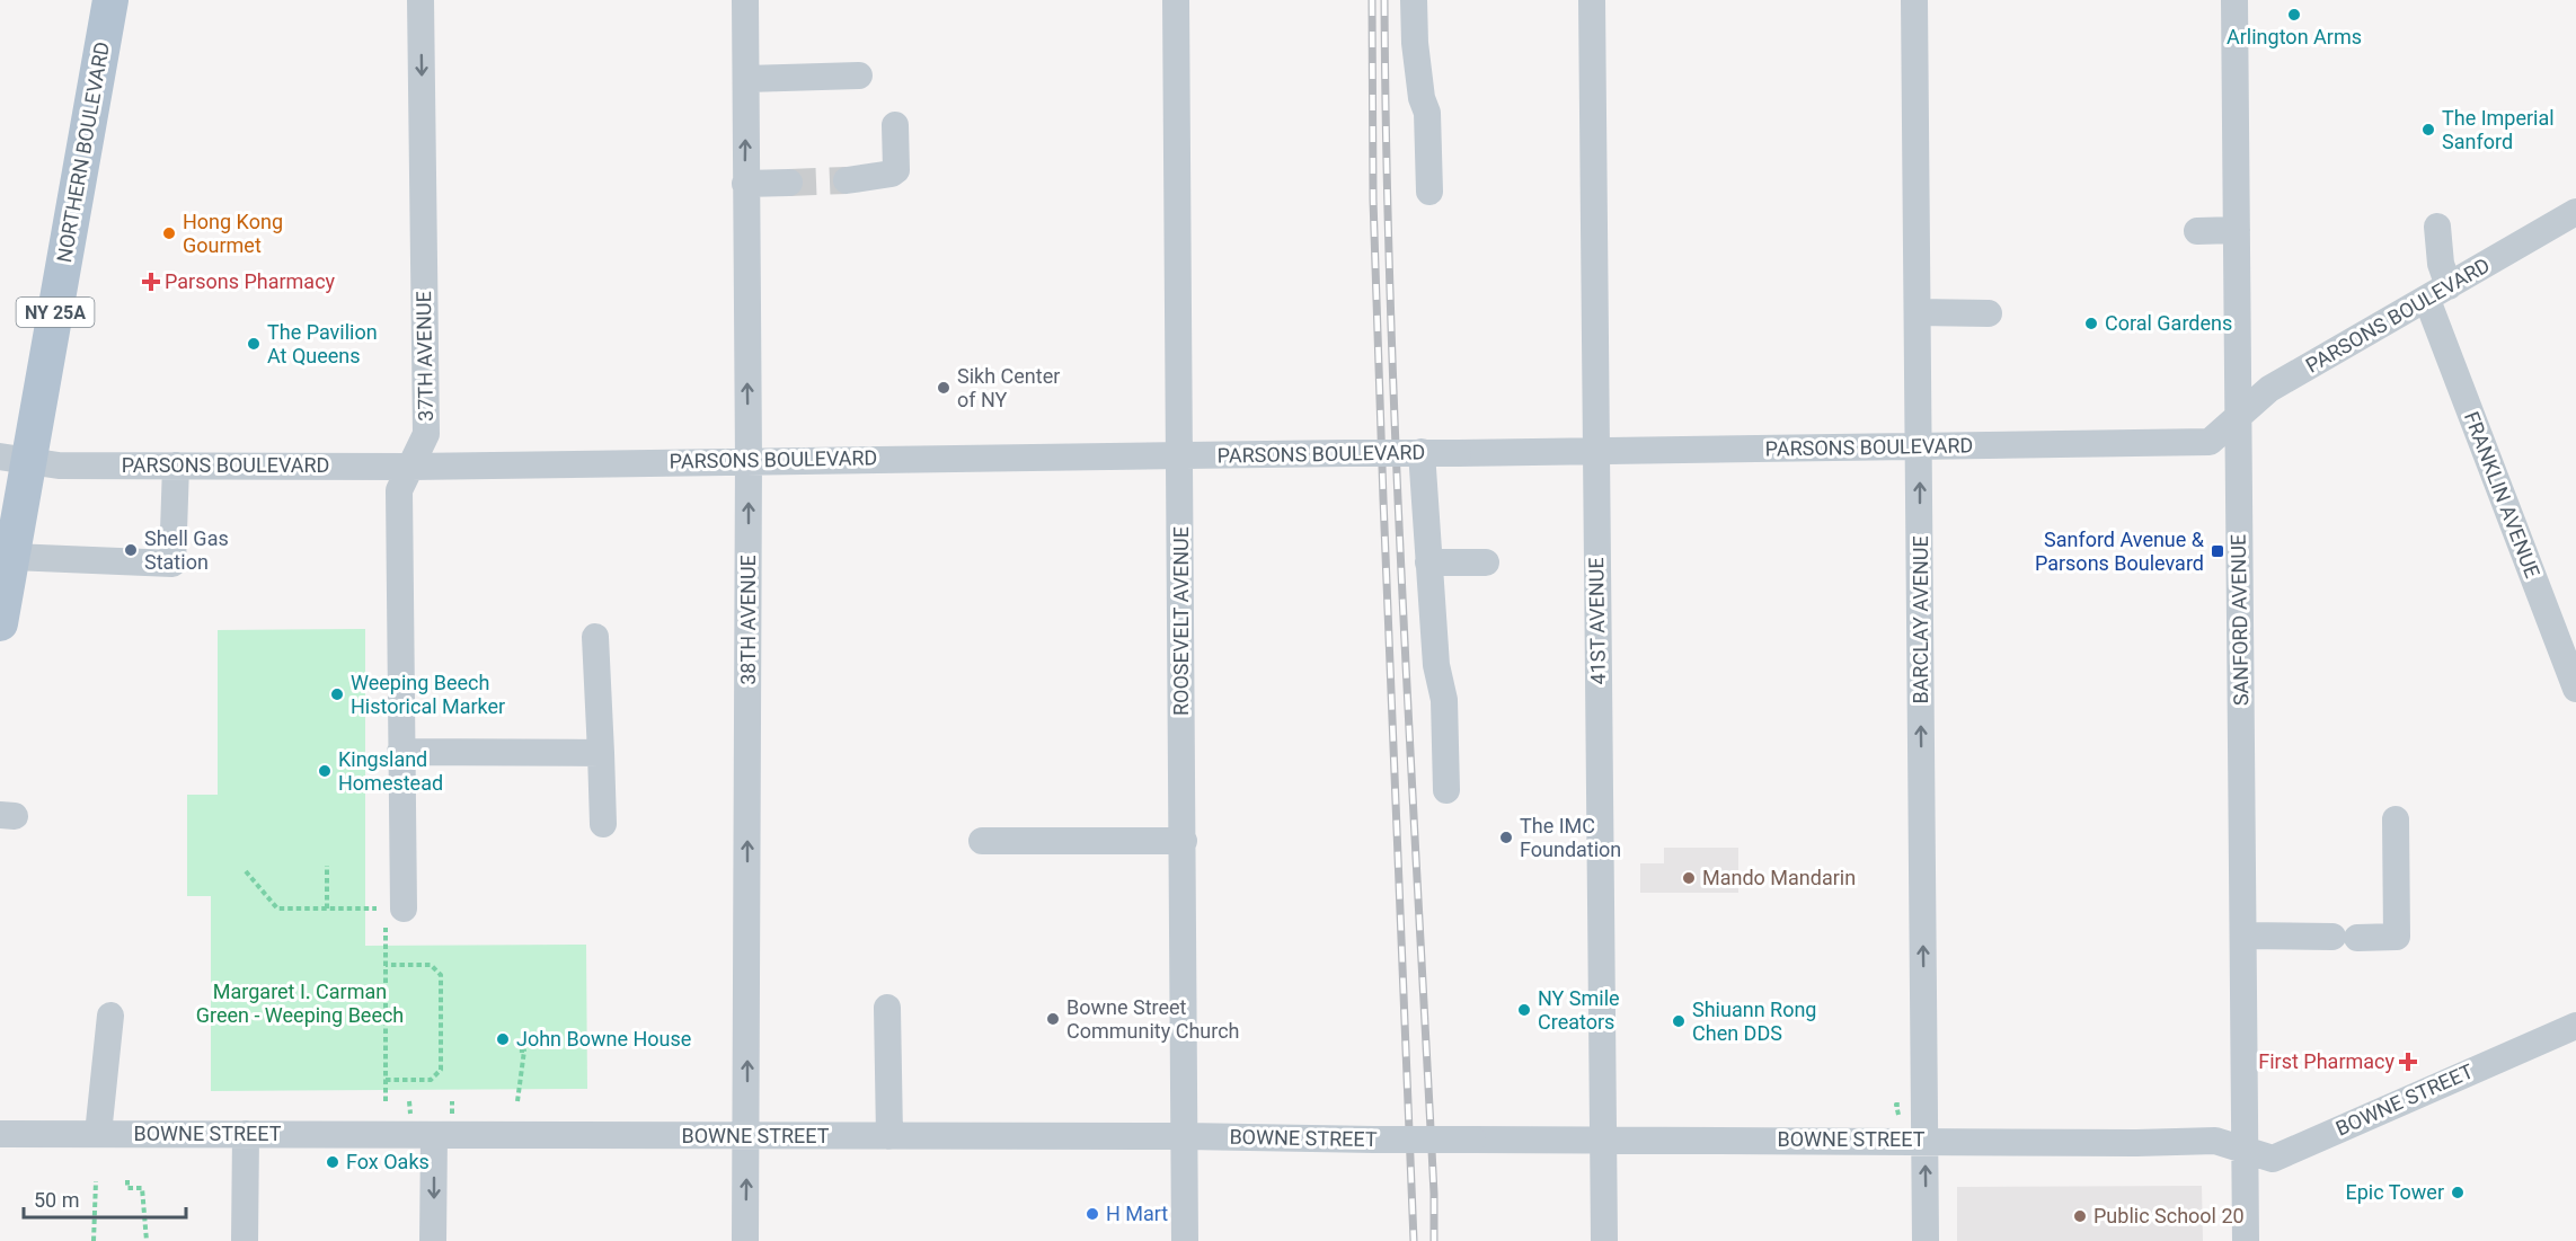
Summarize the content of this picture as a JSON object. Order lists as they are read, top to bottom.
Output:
{
  "streets": {
    "main road": ["NORTHERN BOULEVARD", "NY 25A"],
    "street": [
      "PARSONS BOULEVARD",
      "37TH AVENUE",
      "FRANKLIN AVENUE",
      "38TH AVENUE",
      "BARCLAY AVENUE",
      "SANFORD AVENUE",
      "ROOSEVELT AVENUE",
      "41ST AVENUE",
      "BOWNE STREET"
    ]
  },
  "crossings": [
    ["NORTHERN BOULEVARD", "PARSONS BOULEVARD"],
    ["PARSONS BOULEVARD", "37TH AVENUE"],
    ["PARSONS BOULEVARD", "FRANKLIN AVENUE"],
    ["PARSONS BOULEVARD", "38TH AVENUE"],
    ["PARSONS BOULEVARD", "BARCLAY AVENUE"],
    ["PARSONS BOULEVARD", "SANFORD AVENUE"],
    ["PARSONS BOULEVARD", "ROOSEVELT AVENUE"],
    ["PARSONS BOULEVARD", "41ST AVENUE"],
    ["38TH AVENUE", "BOWNE STREET"],
    ["BARCLAY AVENUE", "BOWNE STREET"],
    ["SANFORD AVENUE", "BOWNE STREET"],
    ["ROOSEVELT AVENUE", "BOWNE STREET"],
    ["41ST AVENUE", "BOWNE STREET"]
  ],
  "one_way": ["37TH AVENUE", "38TH AVENUE", "BARCLAY AVENUE"],
  "parks": ["Margaret I. Carman Green - Weeping Beech"],
  "places": {
    "other": [
      "Arlington Arms",
      "The Imperial Sanford",
      "Hong Kong Gourmet",
      "Coral Gardens",
      "The Pavilion At Queens",
      "Sikh Center of NY",
      "Shell Gas Station",
      "Weeping Beech Historical Marker",
      "Kingsland Homestead",
      "The IMC Foundation",
      "Mando Mandarin",
      "NY Smile Creators",
      "Bowne Street Community Church",
      "Shiuann Rong Chen DDS",
      "John Bowne House",
      "Fox Oaks",
      "Epic Tower",
      "H Mart",
      "Public School 20"
    ],
    "health": ["Parsons Pharmacy", "First Pharmacy"],
    "transit": ["Sanford Avenue & Parsons Boulevard"]
  },
  "scale_bar": "50 m"
}
